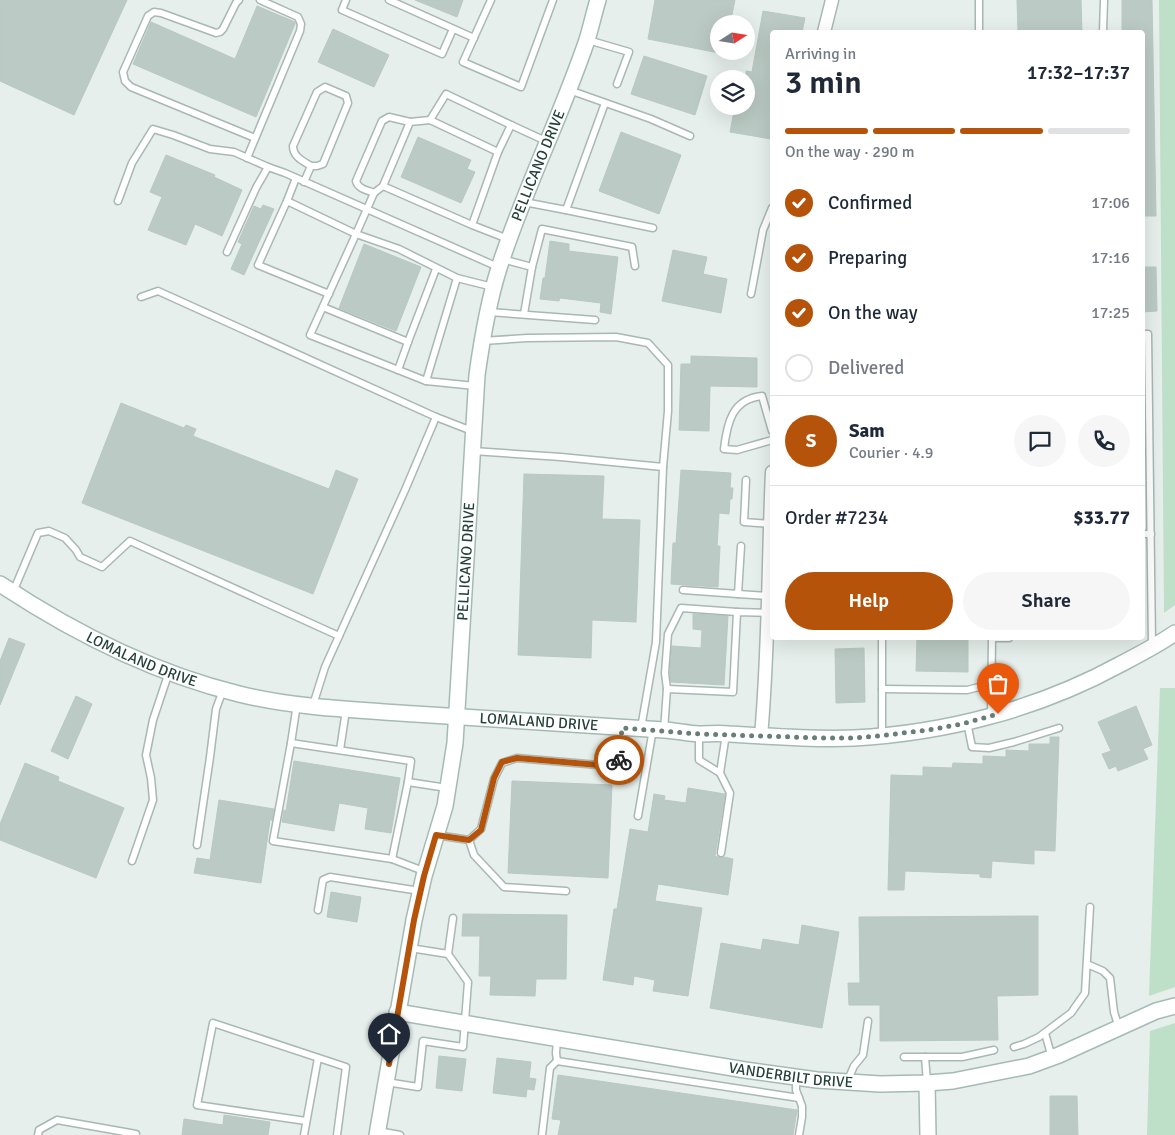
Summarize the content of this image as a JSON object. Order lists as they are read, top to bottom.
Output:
{
  "streets": {
    "street": ["PELLICANO DRIVE", "LOMALAND DRIVE", "VANDERBILT DRIVE"]
  },
  "crossings": [
    ["PELLICANO DRIVE", "LOMALAND DRIVE"],
    ["PELLICANO DRIVE", "VANDERBILT DRIVE"]
  ],
  "north": "right",
  "page": {
    "heading": ["3 min", "Arriving in", "17:32–17:37"],
    "panel": [
      "Sam",
      "Courier · 4.9",
      "Order #7234",
      "$33.77"
    ],
    "bar": "On the way · 290 m",
    "list": [
      ["Confirmed", "17:06"],
      ["Preparing", "17:16"],
      ["On the way", "17:25"],
      "Delivered"
    ],
    "round": "S",
    "buttons": ["Help", "Share"]
  }
}
